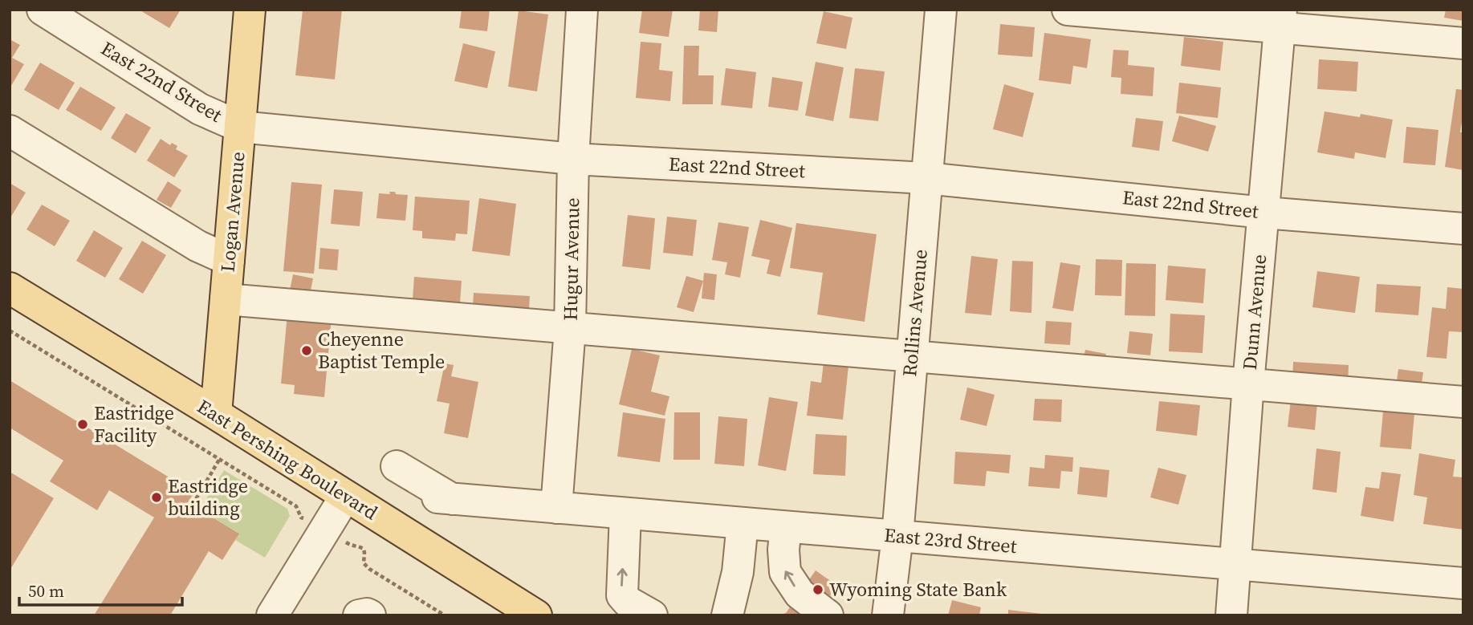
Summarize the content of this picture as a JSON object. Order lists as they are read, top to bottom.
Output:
{
  "streets": {
    "main road": ["Logan Avenue", "East Pershing Boulevard"],
    "street": [
      "East 22nd Street",
      "Hugur Avenue",
      "Dunn Avenue",
      "Rollins Avenue",
      "East 23rd Street"
    ]
  },
  "crossings": [
    ["East 22nd Street", "Logan Avenue"],
    ["East 22nd Street", "Hugur Avenue"],
    ["East 22nd Street", "Dunn Avenue"],
    ["East 22nd Street", "Rollins Avenue"],
    ["Logan Avenue", "East Pershing Boulevard"],
    ["Hugur Avenue", "East 23rd Street"],
    ["Dunn Avenue", "East 23rd Street"],
    ["Rollins Avenue", "East 23rd Street"]
  ],
  "places": [
    "Cheyenne Baptist Temple",
    "Eastridge Facility",
    "Eastridge building",
    "Wyoming State Bank"
  ],
  "scale_bar": "50 m"
}
